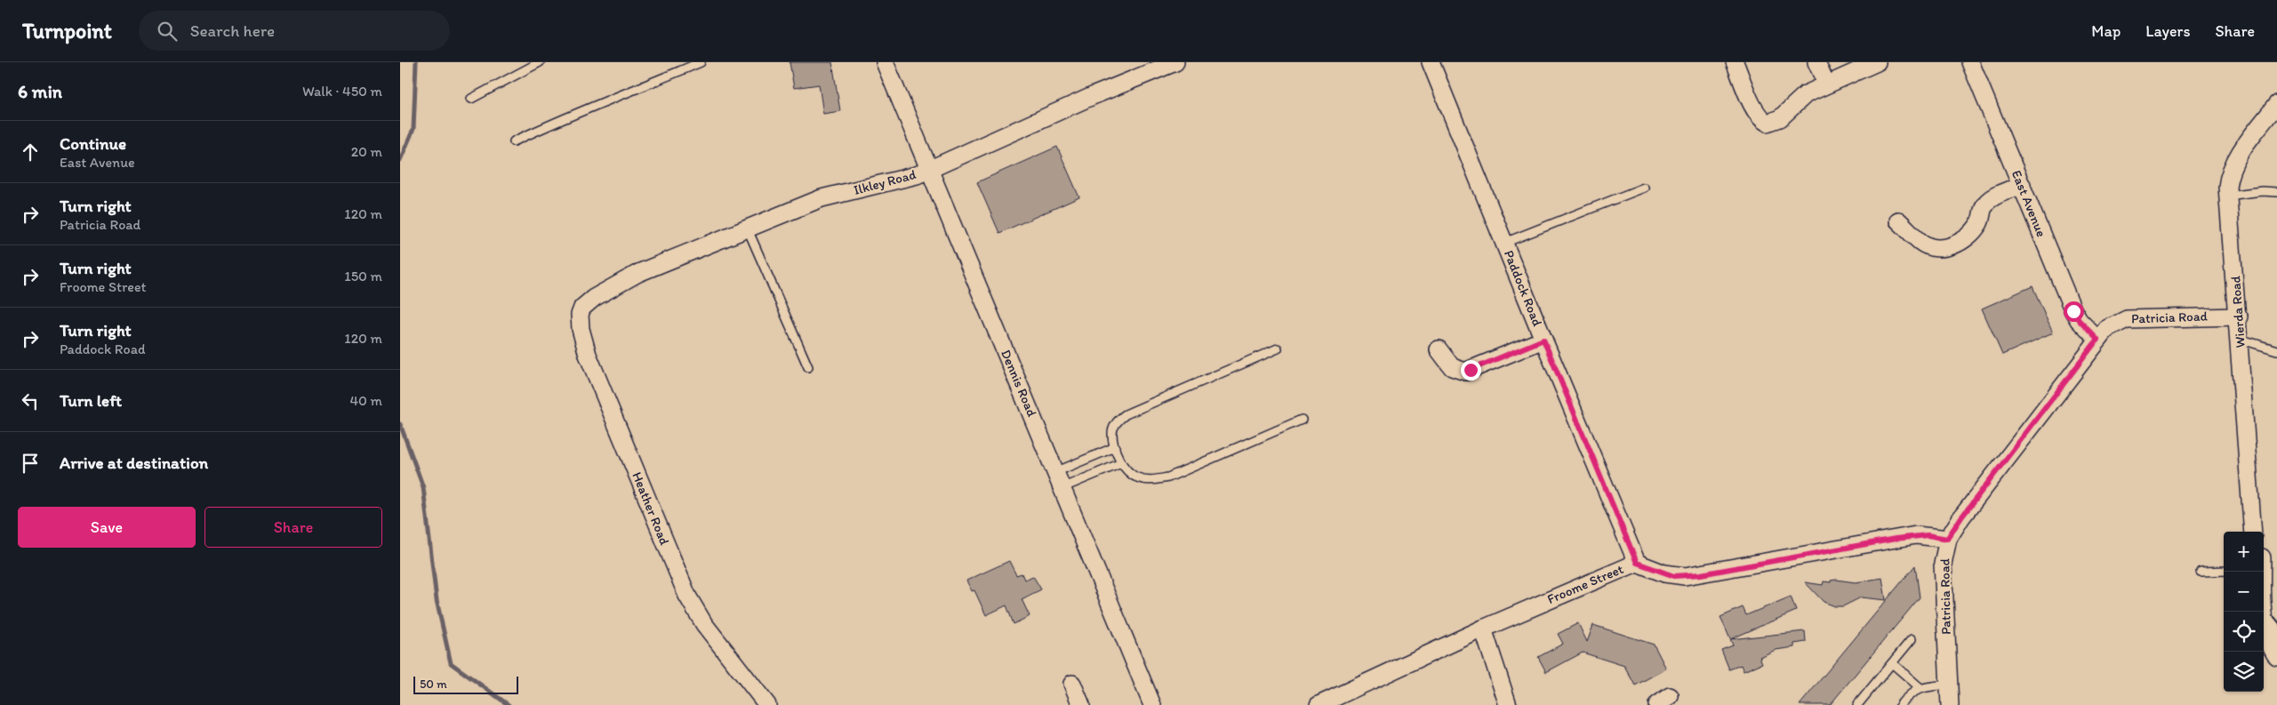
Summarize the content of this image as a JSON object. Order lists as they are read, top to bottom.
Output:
{
  "streets": {
    "street": [
      "Ilkley Road",
      "East Avenue",
      "Paddock Road",
      "Wierda Road",
      "Patricia Road",
      "Dennis Road",
      "Heather Road",
      "Froome Street"
    ]
  },
  "crossings": [
    ["Ilkley Road", "Dennis Road"],
    ["Ilkley Road", "Heather Road"],
    ["East Avenue", "Patricia Road"],
    ["Paddock Road", "Froome Street"],
    ["Wierda Road", "Patricia Road"],
    ["Patricia Road", "Froome Street"]
  ],
  "scale_bar": "50 m",
  "page": {
    "header": "Turnpoint",
    "search": "Search here",
    "nav": ["Map", "Layers", "Share"],
    "heading": ["6 min", "Walk · 450 m"],
    "list": [
      ["Continue", "East Avenue", "20 m"],
      ["Turn right", "Patricia Road", "120 m"],
      ["Turn right", "Froome Street", "150 m"],
      ["Turn right", "Paddock Road", "120 m"],
      ["Turn left", "40 m"],
      "Arrive at destination"
    ],
    "buttons": ["Save", "Share"],
    "map_buttons": ["+", "−"],
    "scale": "50 m"
  }
}
